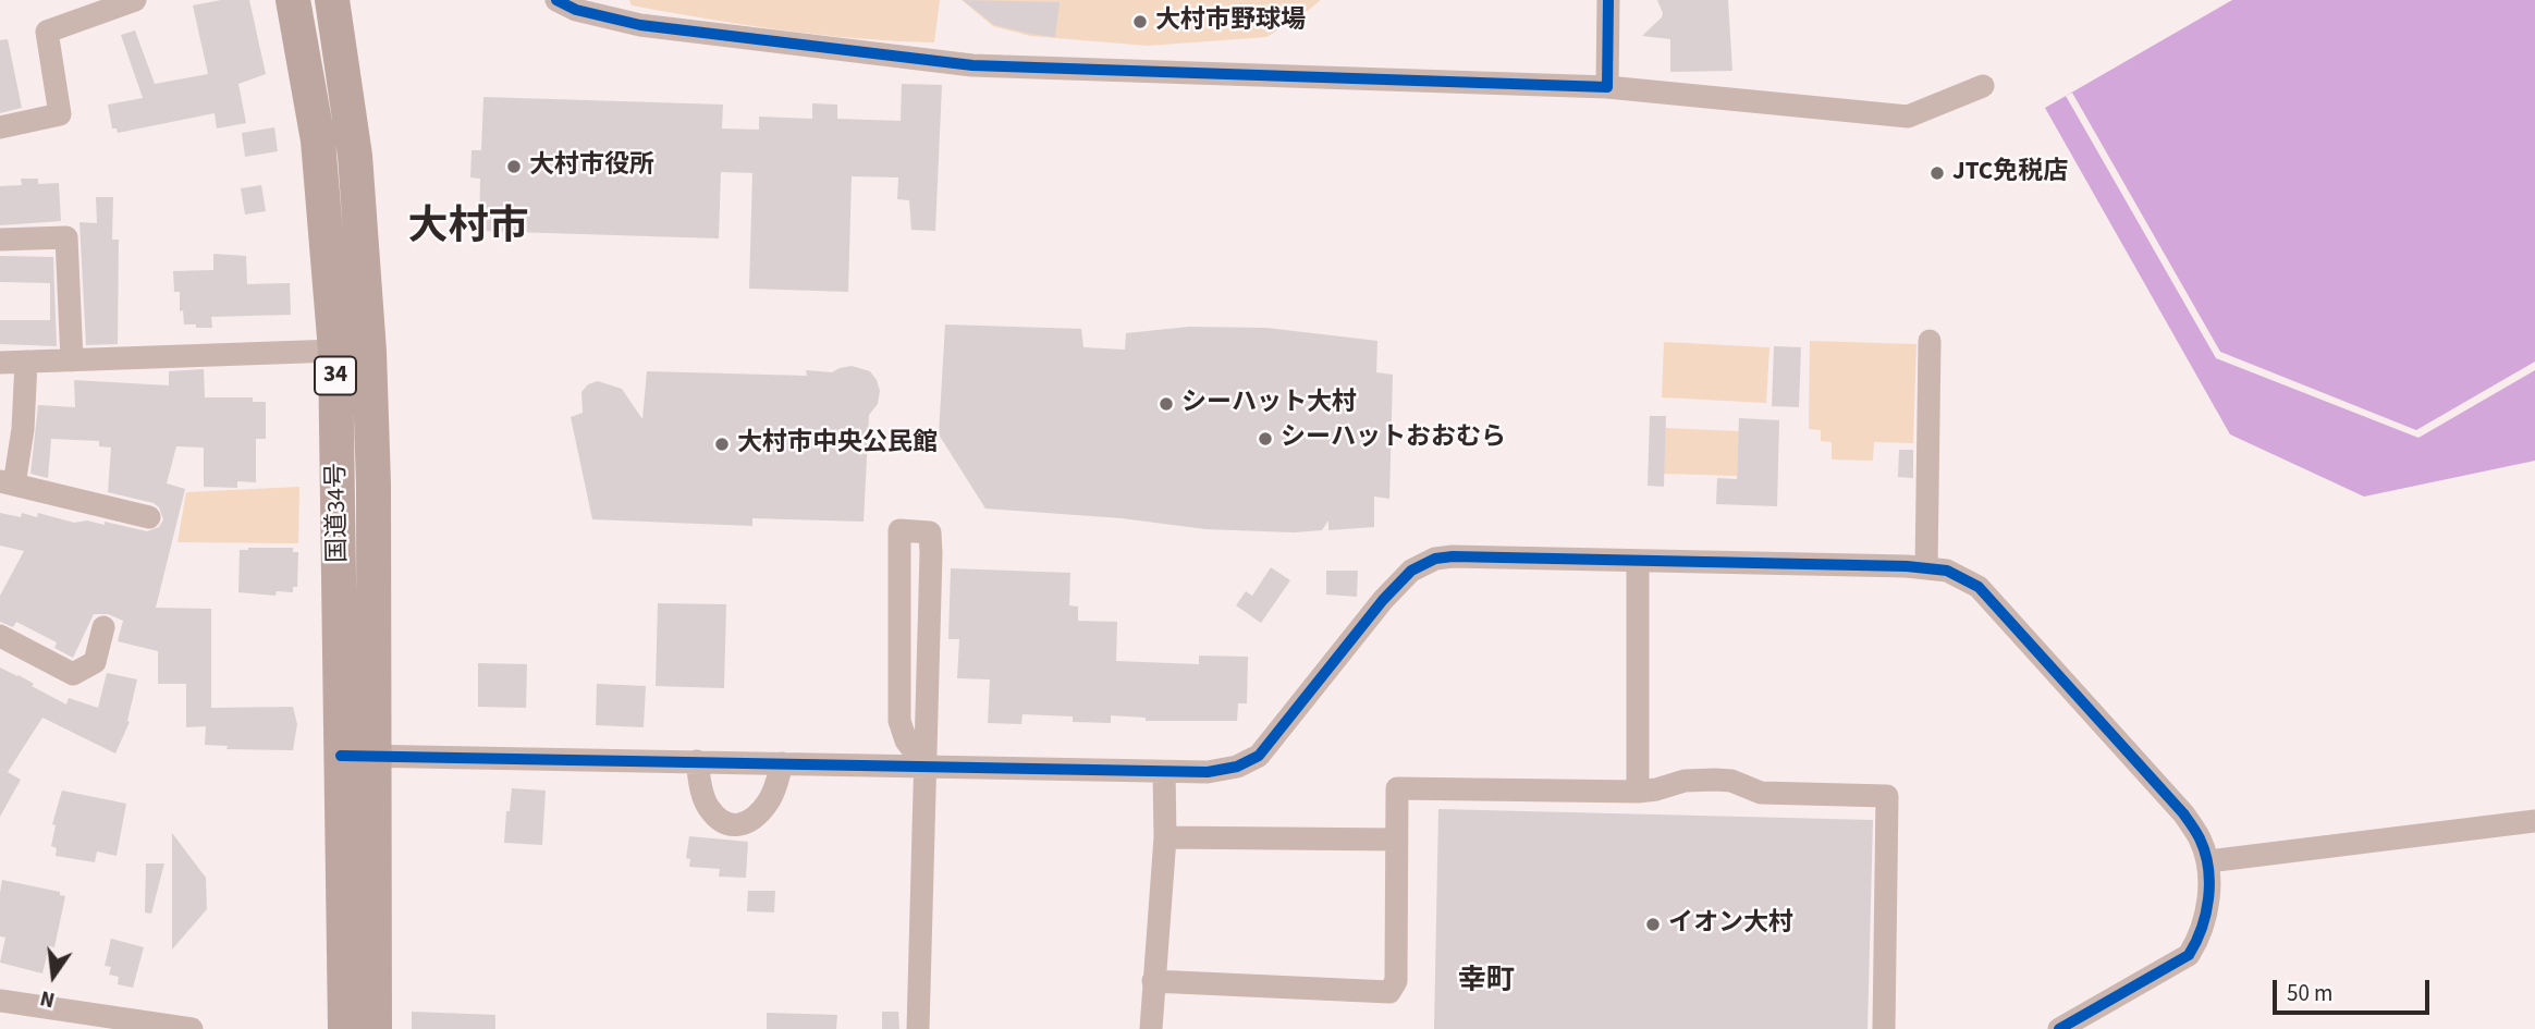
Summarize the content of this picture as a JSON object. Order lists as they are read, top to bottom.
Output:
{
  "streets": {
    "highway": ["34", "国道34号"]
  },
  "districts": ["大村市", "幸町"],
  "places": [
    "大村市野球場",
    "大村市役所",
    "JTC免税店",
    "シーハット大村",
    "シーハットおおむら",
    "大村市中央公民館",
    "イオン大村"
  ],
  "scale_bar": "50 m",
  "north": "bottom"
}
